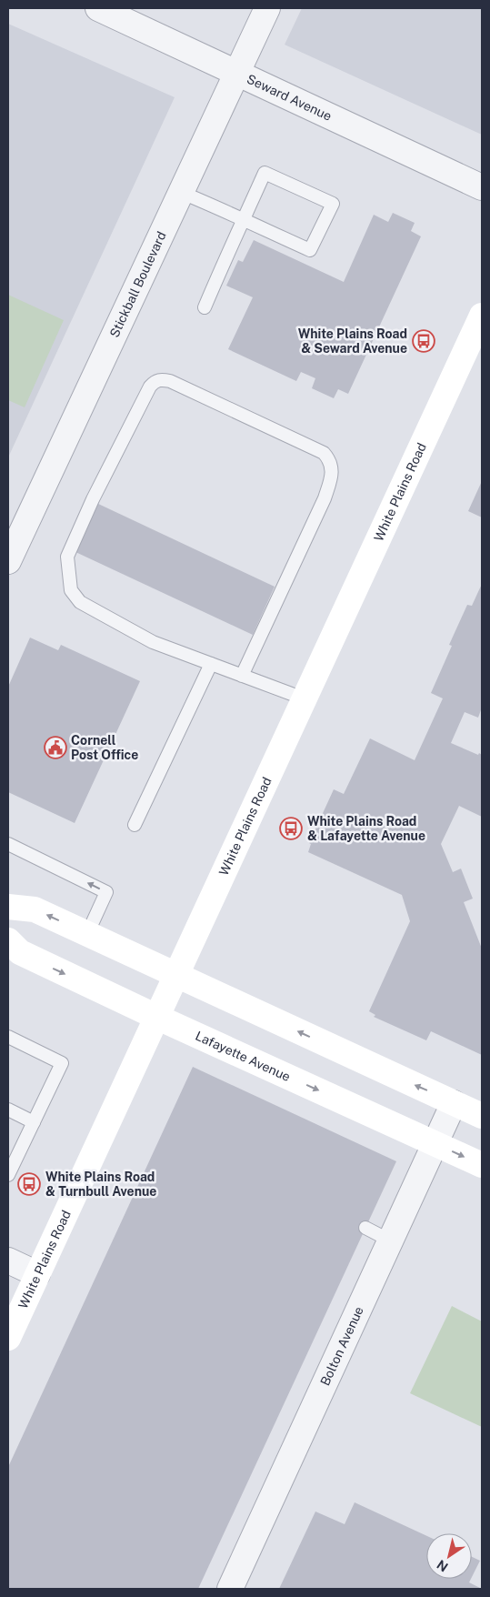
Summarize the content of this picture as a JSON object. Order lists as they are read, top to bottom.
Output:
{
  "streets": {
    "main road": ["White Plains Road", "Lafayette Avenue"],
    "street": ["Seward Avenue", "Stickball Boulevard", "Bolton Avenue"]
  },
  "crossings": [
    ["Seward Avenue", "Stickball Boulevard"],
    ["White Plains Road", "Lafayette Avenue"],
    ["Lafayette Avenue", "Bolton Avenue"]
  ],
  "places": {
    "bus stop": ["White Plains Road & Seward Avenue", "White Plains Road & Lafayette Avenue", "White Plains Road & Turnbull Avenue"],
    "public building": ["Cornell Post Office"]
  },
  "north": "bottom left"
}
